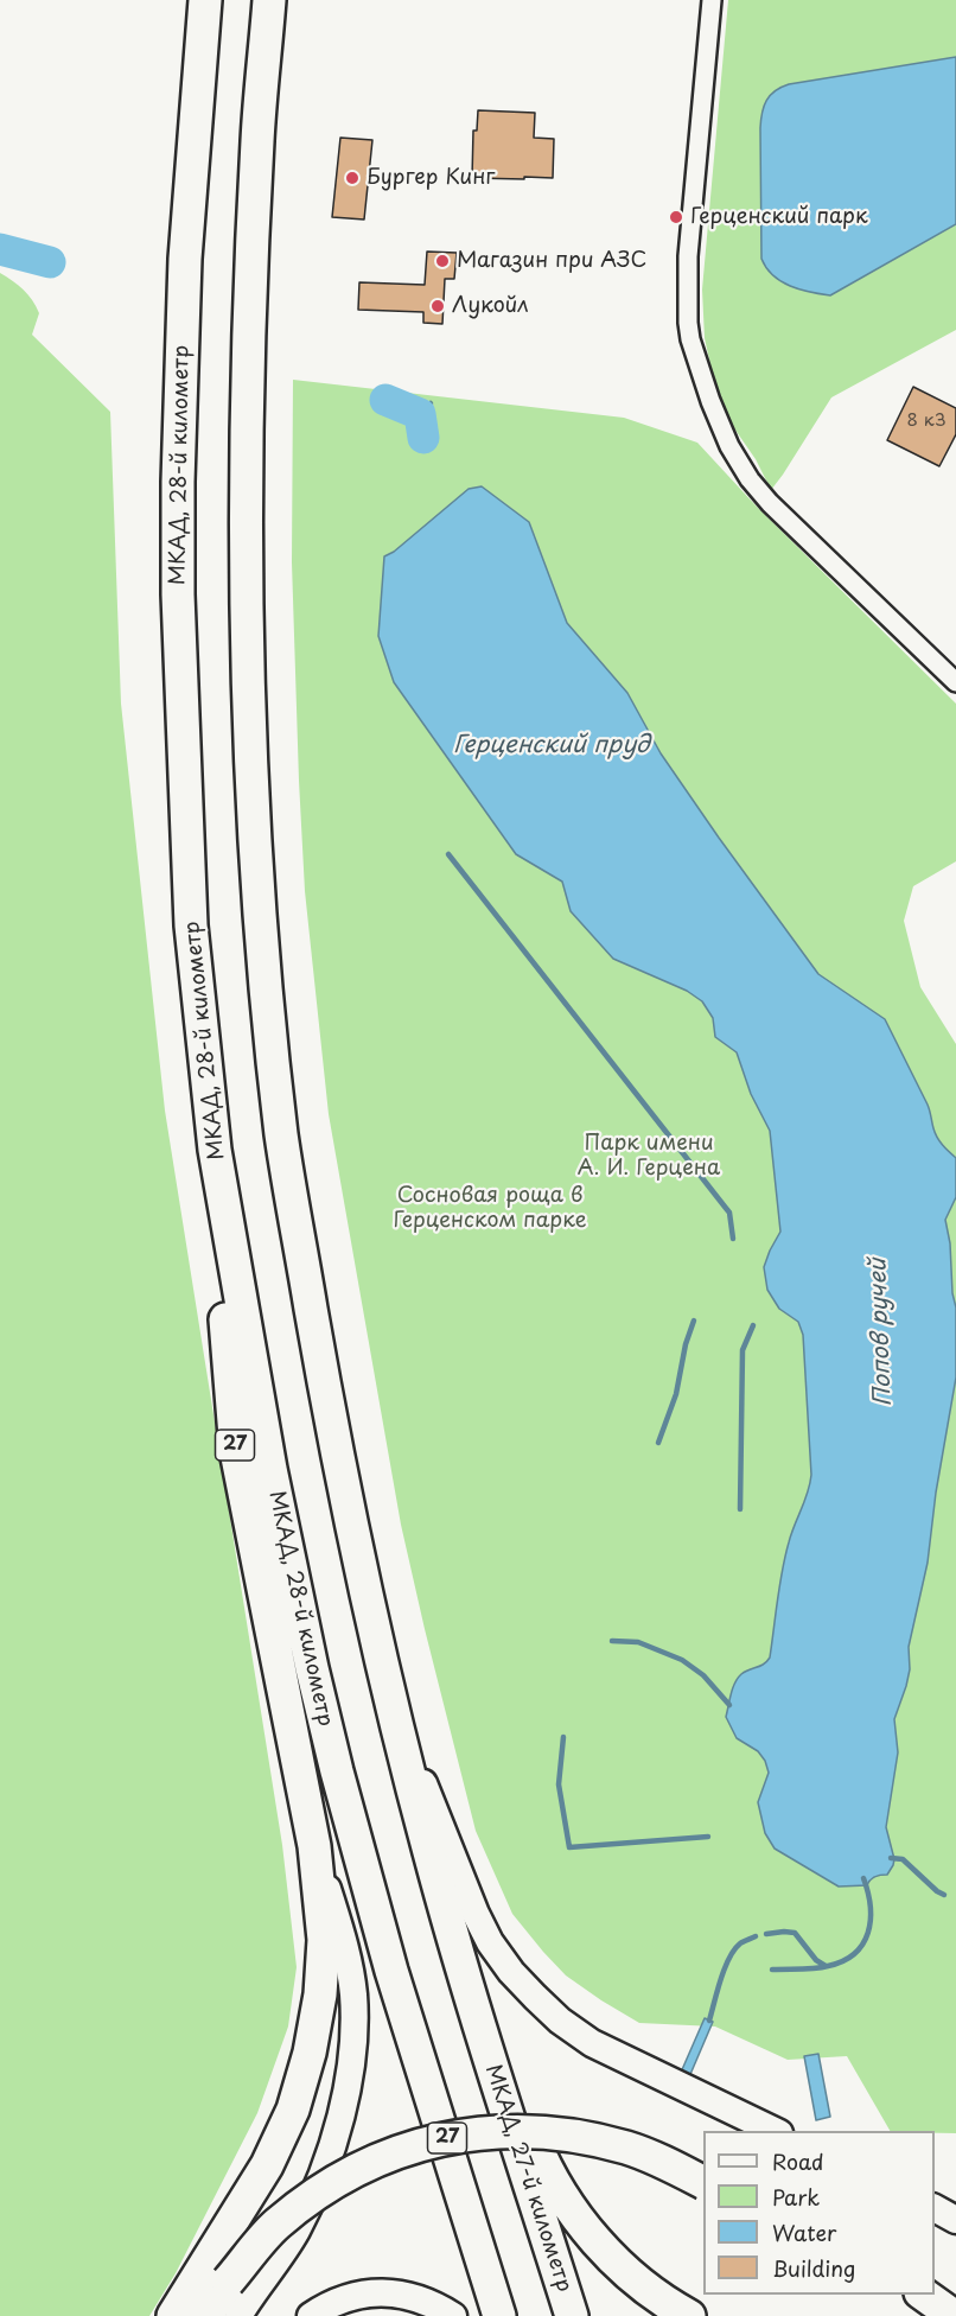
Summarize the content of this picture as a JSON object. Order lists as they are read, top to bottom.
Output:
{
  "streets": {
    "highway": ["МКАД, 28-й километр", "27", "МКАД, 27-й километр"]
  },
  "crossings": [
    ["МКАД, 28-й километр", "27"]
  ],
  "water": ["Герценский пруд", "Попов ручей"],
  "parks": ["Парк имени А. И. Герцена", "Сосновая роща в Герценском парке"],
  "places": [
    "Бургер Кинг",
    "Герценский парк",
    "Магазин при АЗС",
    "Лукойл"
  ],
  "house_numbers": ["8 к3"],
  "legend": [
    "Road",
    "Park",
    "Water",
    "Building"
  ]
}
